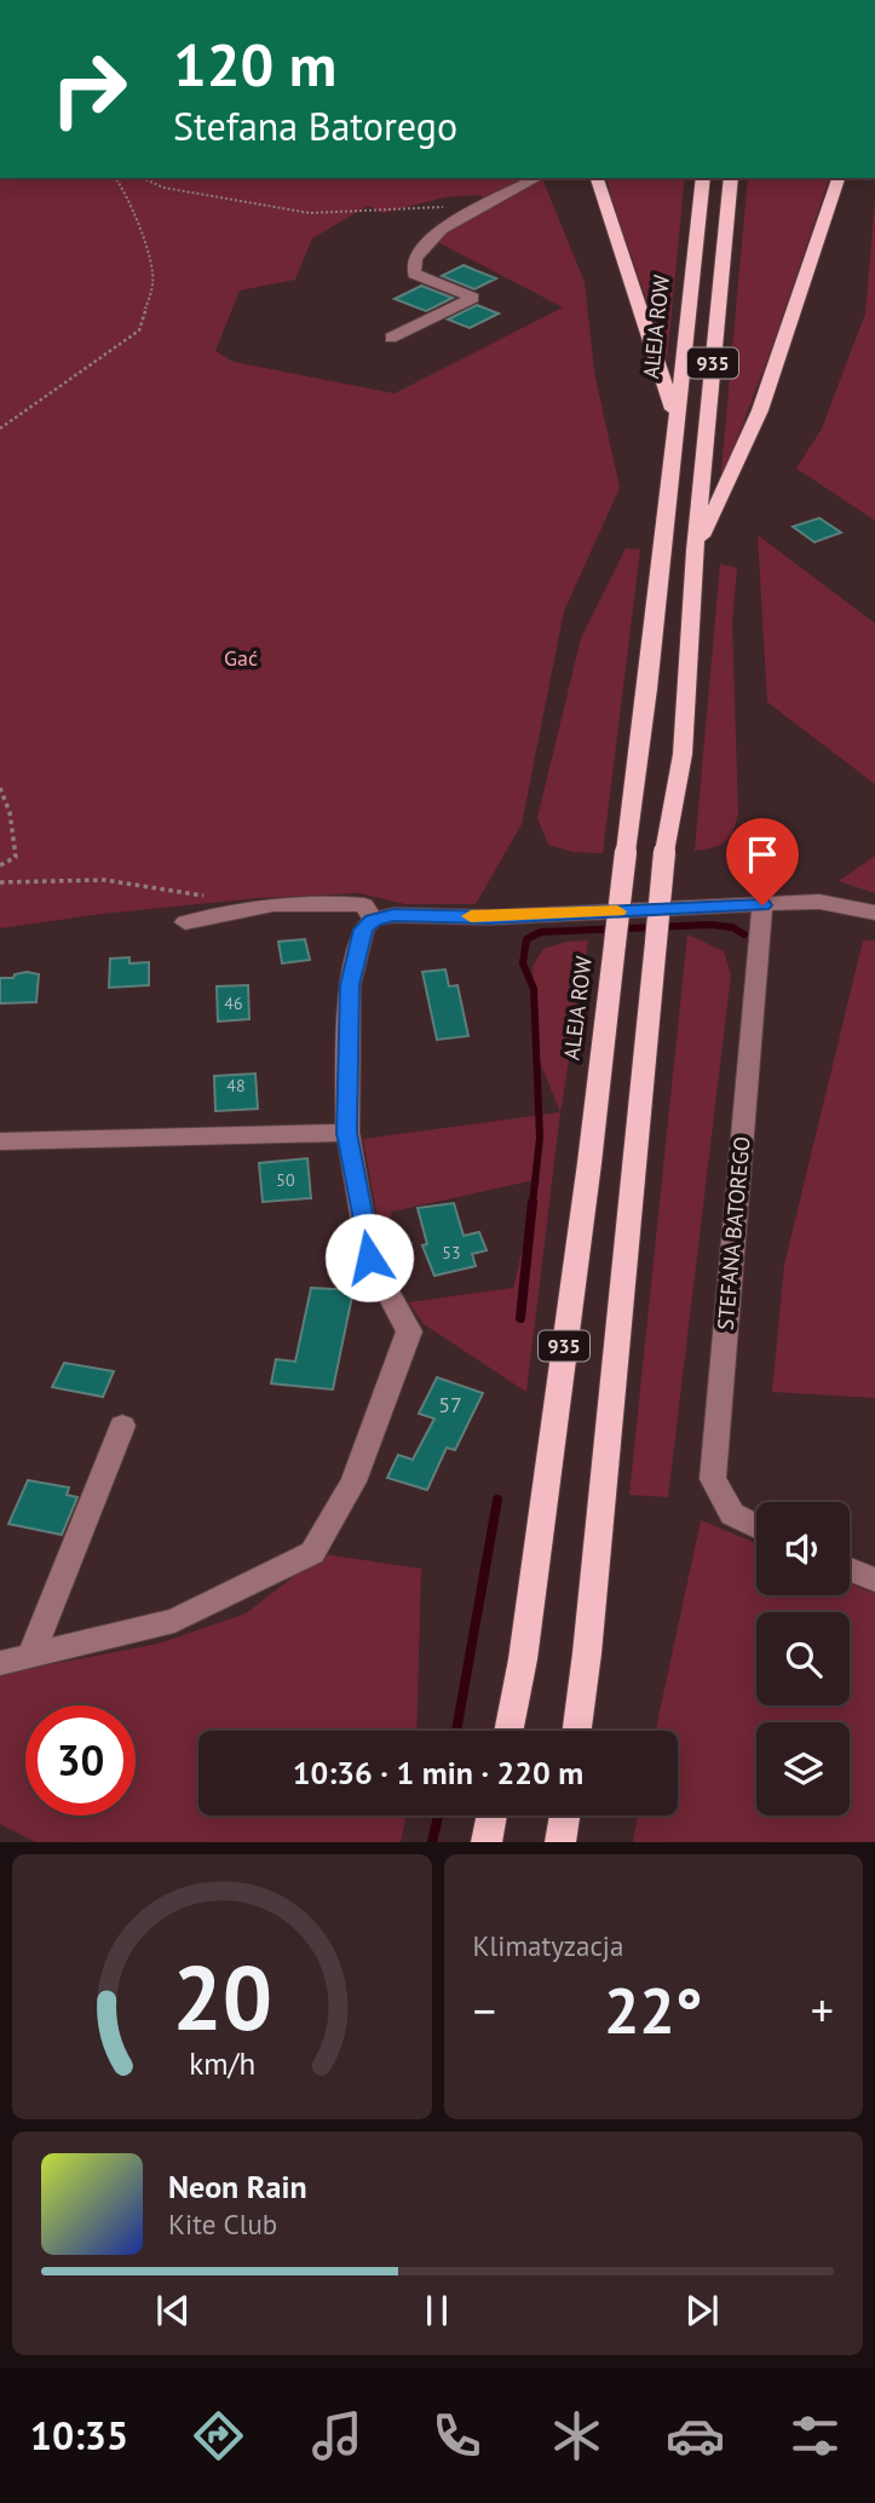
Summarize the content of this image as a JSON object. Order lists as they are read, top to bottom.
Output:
{
  "streets": {
    "main road": ["ALEJA ROW", "935"],
    "street": ["STEFANA BATOREGO"]
  },
  "parks": ["Gać"],
  "house_numbers": [
    "46",
    "48",
    "50",
    "53",
    "57"
  ],
  "page": {
    "turn": ["120 m", "Stefana Batorego"],
    "limit": "30",
    "trip": "10:36 · 1 min · 220 m",
    "tile": "Klimatyzacja",
    "heat": ["−", "22°", "+"],
    "song": ["Neon Rain", "Kite Club"],
    "tabs": "10:35",
    "gauge": ["20", "km/h"]
  }
}
